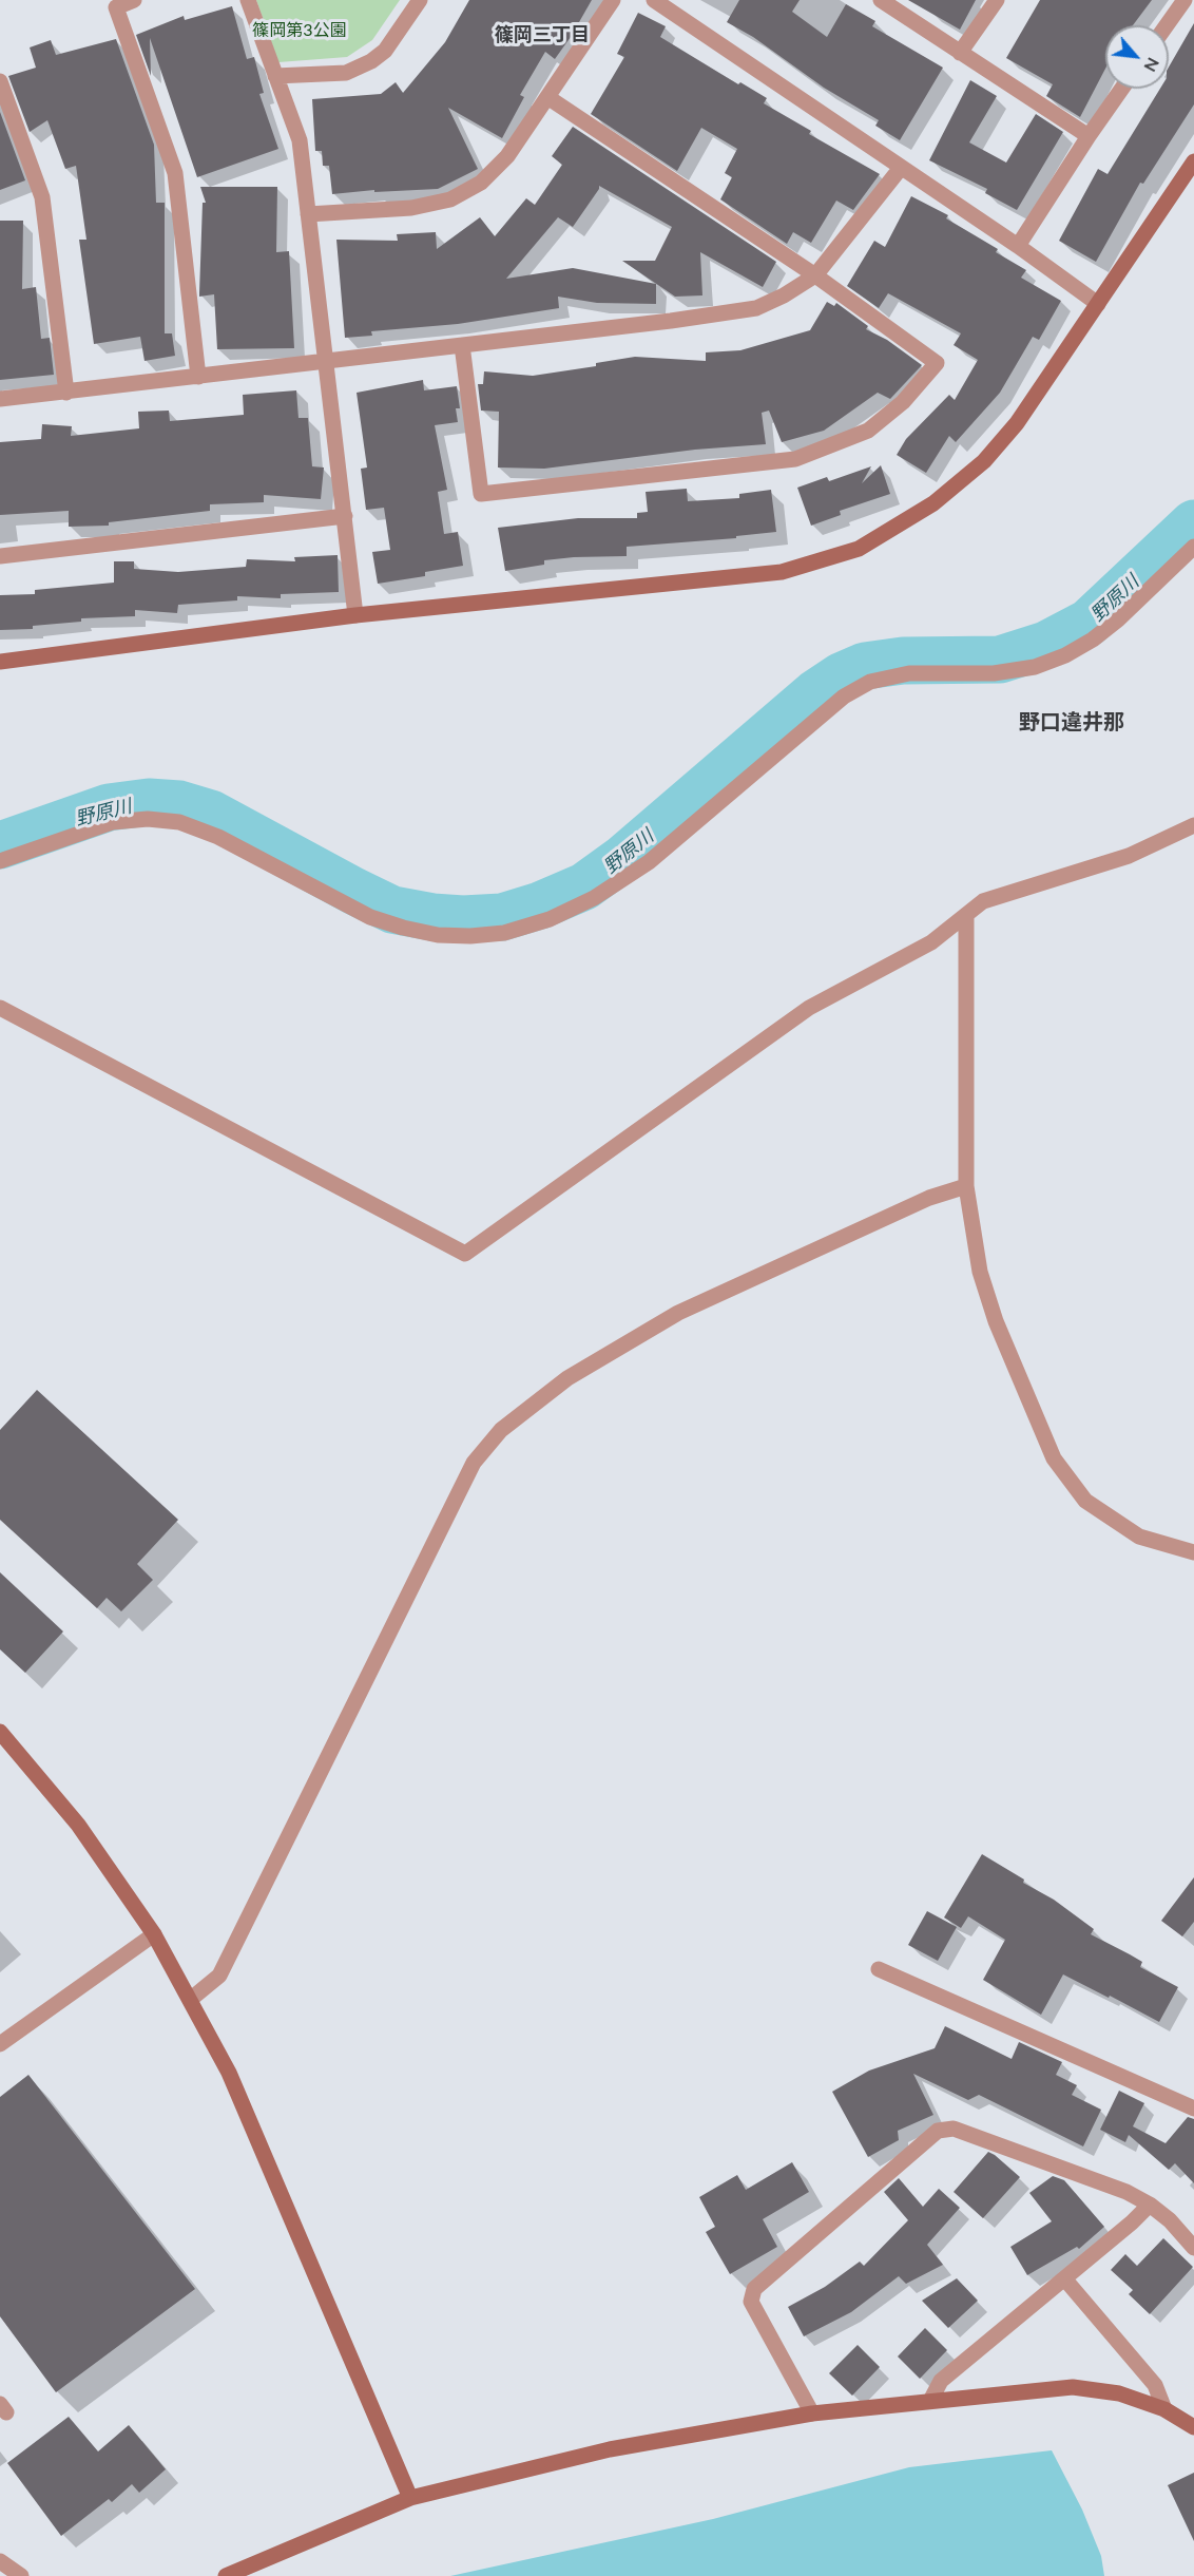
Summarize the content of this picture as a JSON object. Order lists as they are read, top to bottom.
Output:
{
  "districts": ["篠岡三丁目", "野口違井那"],
  "water": ["野原川"],
  "parks": ["篠岡第3公園"],
  "north": "bottom right"
}
